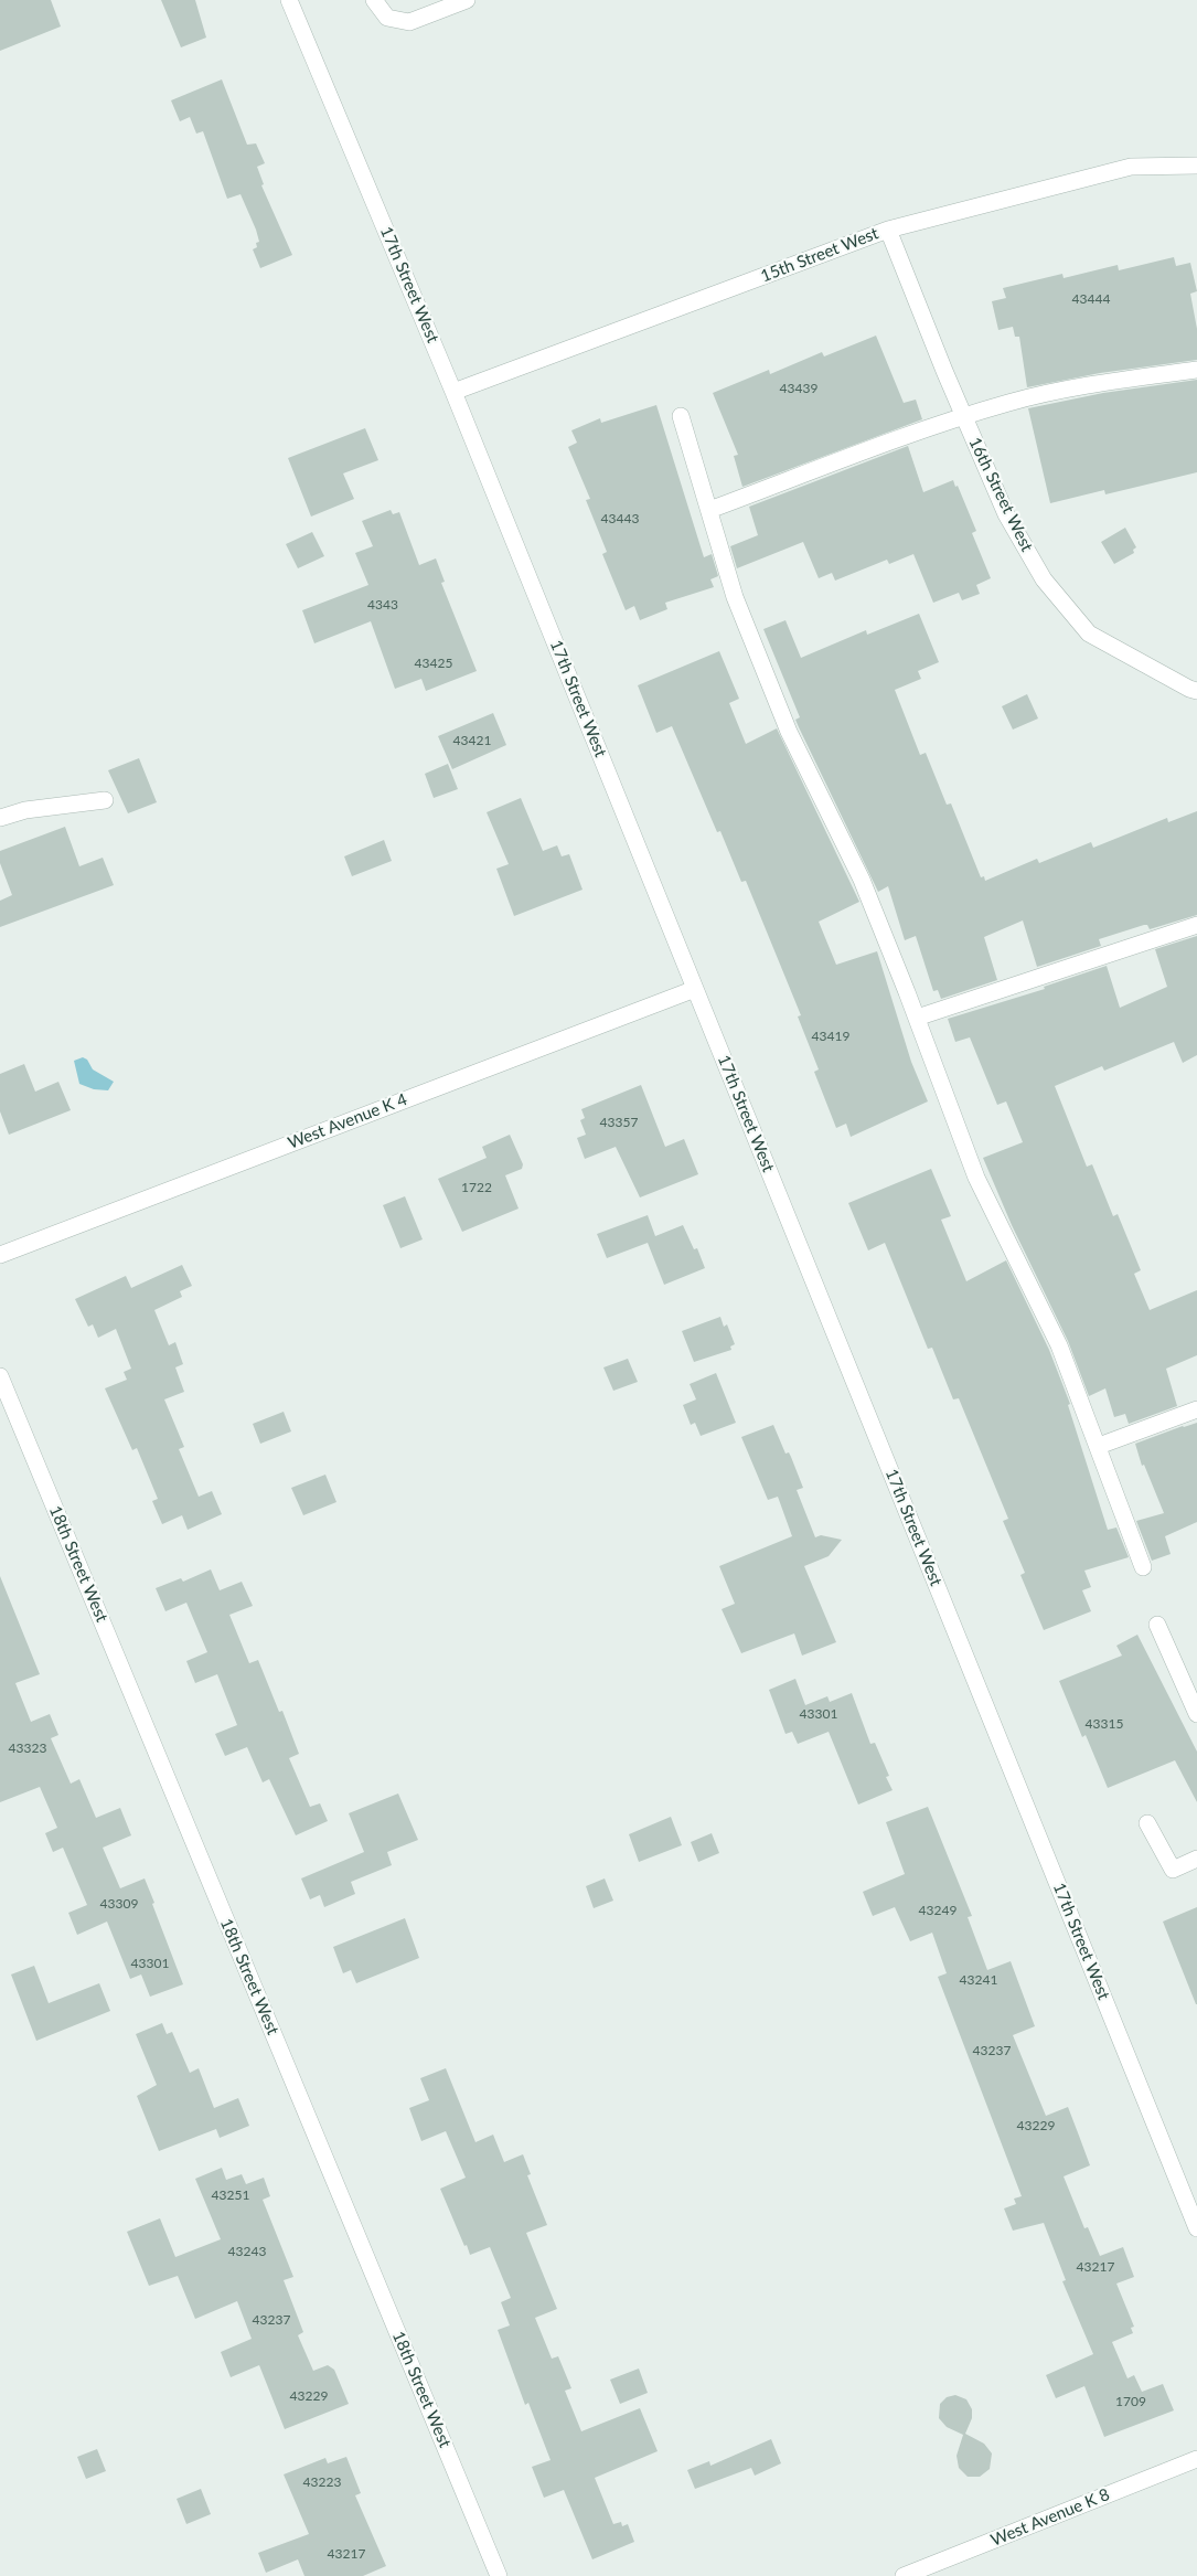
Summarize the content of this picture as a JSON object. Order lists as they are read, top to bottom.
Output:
{
  "streets": {
    "street": [
      "15th Street West",
      "17th Street West",
      "16th Street West",
      "West Avenue K 4",
      "18th Street West",
      "West Avenue K 8"
    ]
  },
  "crossings": [
    ["15th Street West", "17th Street West"],
    ["15th Street West", "16th Street West"],
    ["17th Street West", "West Avenue K 4"]
  ],
  "house_numbers": [
    "43444",
    "43439",
    "43443",
    "4343",
    "43425",
    "43421",
    "43419",
    "43357",
    "1722",
    "43301",
    "43315",
    "43323",
    "43309",
    "43249",
    "43301",
    "43241",
    "43237",
    "43229",
    "43251",
    "43243",
    "43217",
    "43237",
    "43229",
    "1709",
    "43223",
    "43217"
  ]
}
